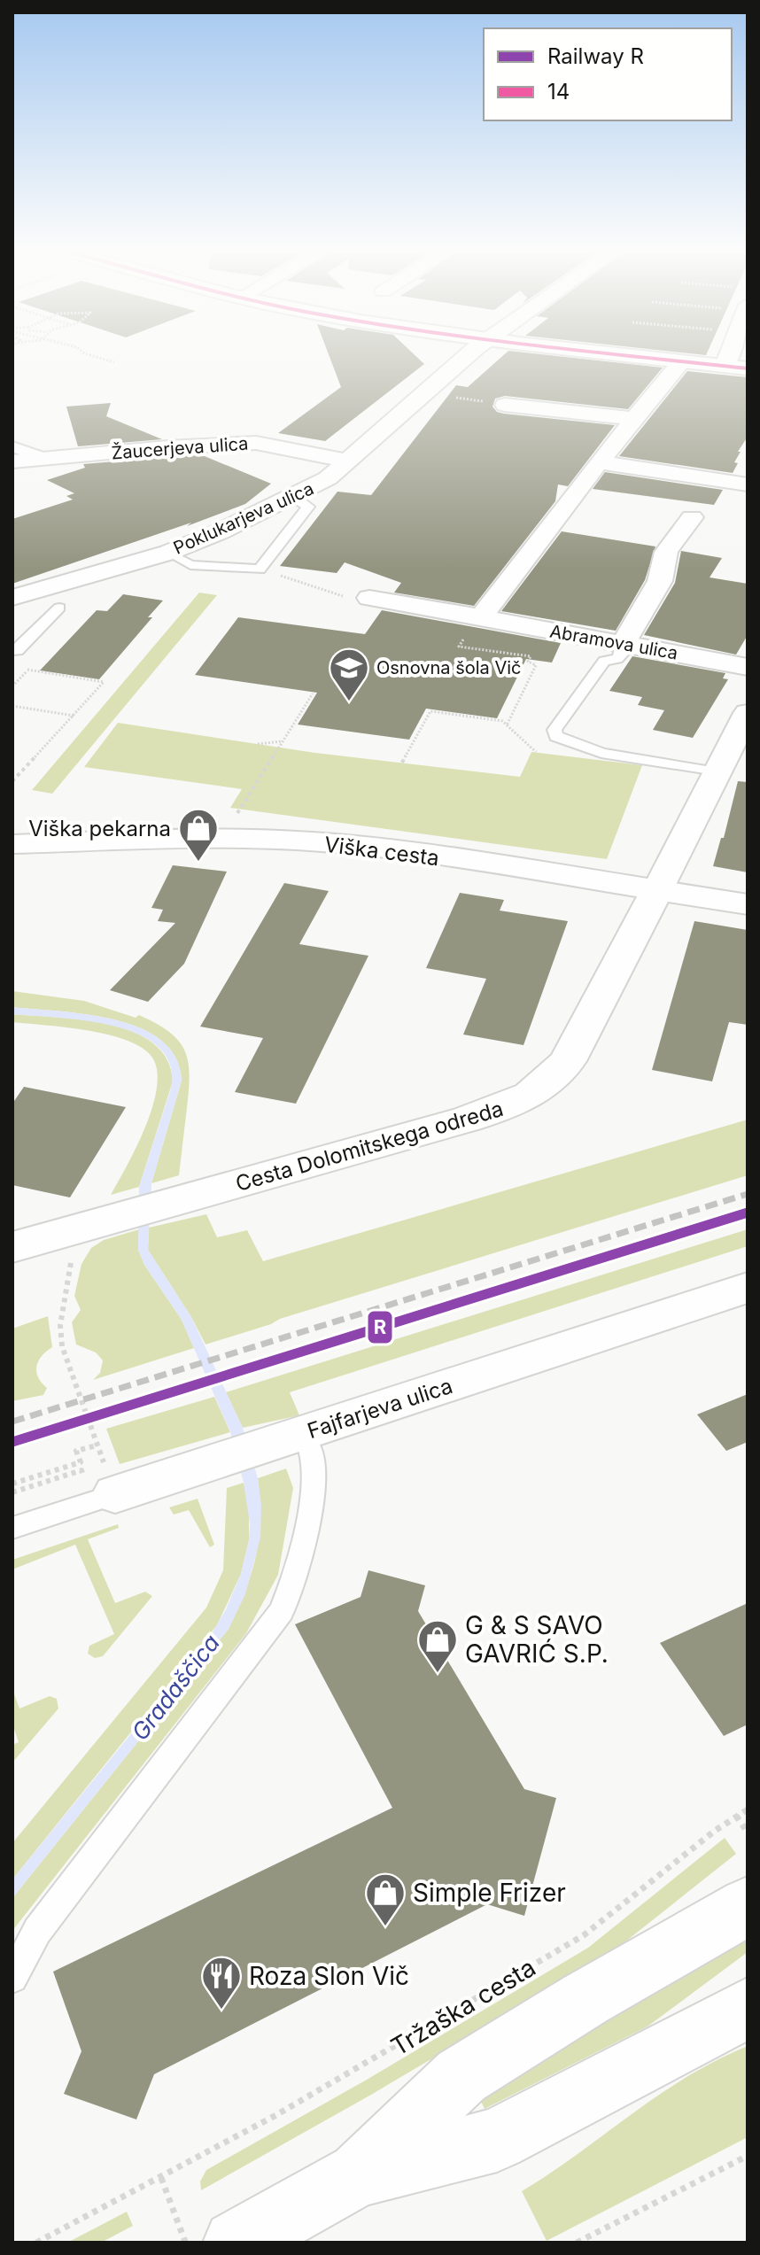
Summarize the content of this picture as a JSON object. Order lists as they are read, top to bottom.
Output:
{
  "streets": {
    "street": [
      "Žaucerjeva ulica",
      "Poklukarjeva ulica",
      "Abramova ulica",
      "Viška cesta",
      "Cesta Dolomitskega odreda",
      "Fajfarjeva ulica"
    ],
    "path": ["Tržaška cesta"]
  },
  "crossings": [
    ["Žaucerjeva ulica", "Poklukarjeva ulica"],
    ["Viška cesta", "Cesta Dolomitskega odreda"]
  ],
  "water": ["Gradaščica"],
  "places": {
    "school or university": ["Osnovna šola Vič"],
    "shop": ["Viška pekarna", "G & S SAVO GAVRIĆ S.P.", "Simple Frizer"],
    "restaurant": ["Roza Slon Vič"]
  },
  "lines": ["transit line 14", "rail line R"],
  "legend": ["Railway R", "14"]
}
